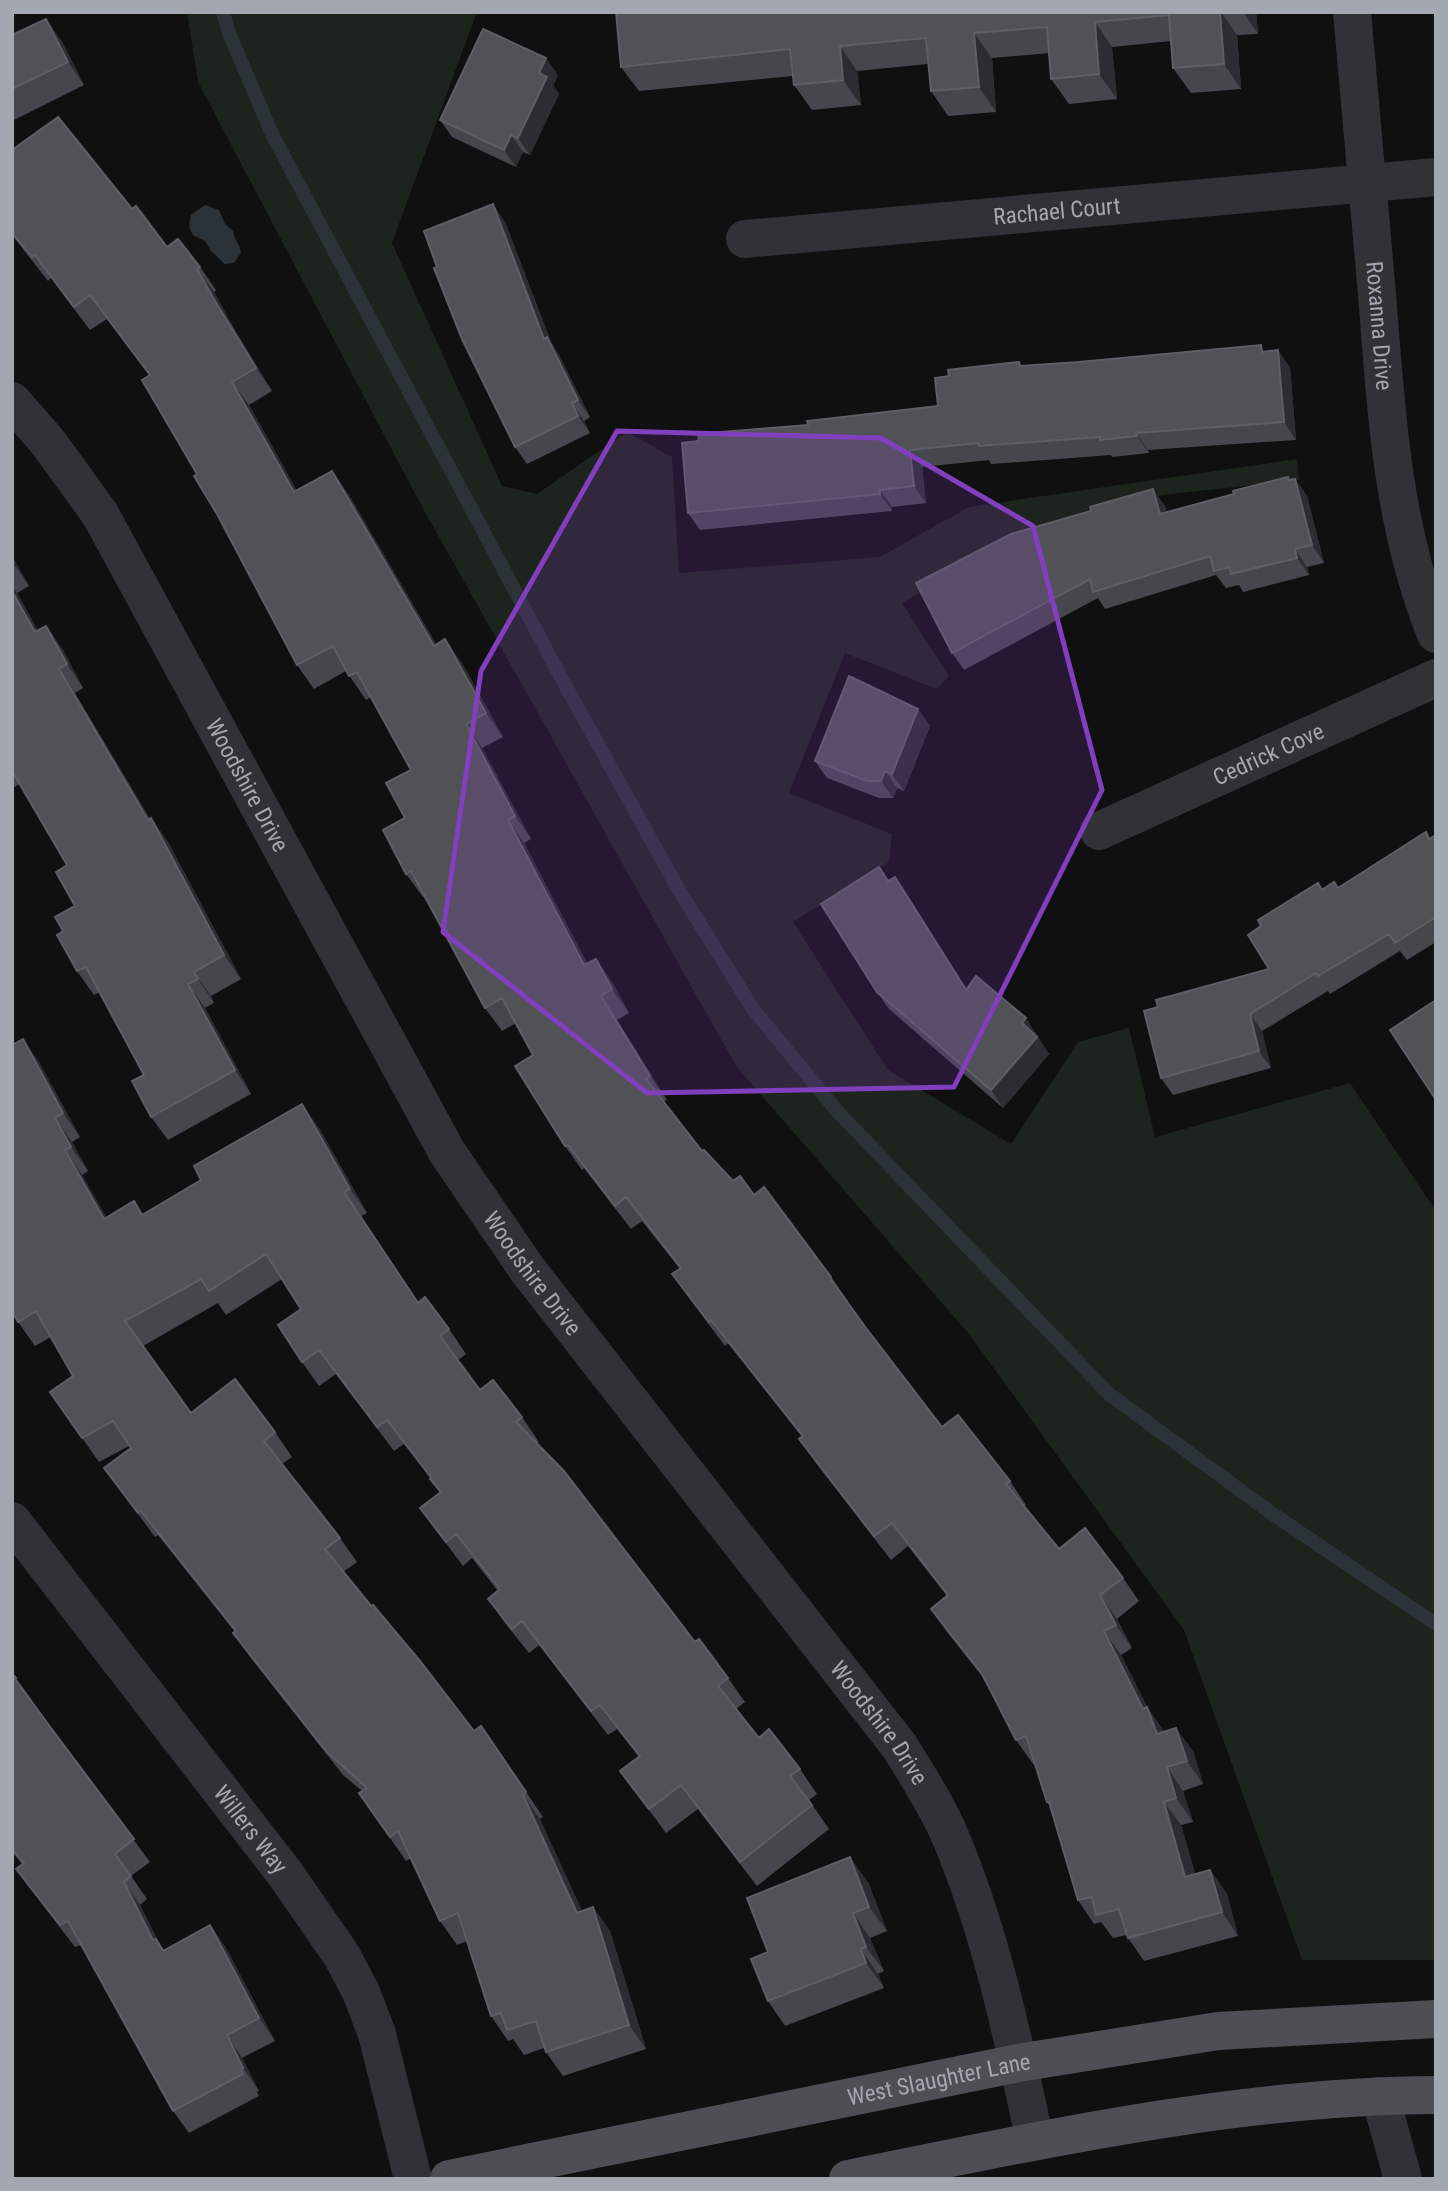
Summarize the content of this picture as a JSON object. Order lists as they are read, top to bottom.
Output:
{
  "streets": {
    "main road": ["West Slaughter Lane"],
    "street": [
      "Rachael Court",
      "Roxanna Drive",
      "Cedrick Cove",
      "Woodshire Drive",
      "Willers Way"
    ]
  },
  "crossings": [
    ["Rachael Court", "Roxanna Drive"],
    ["Woodshire Drive", "West Slaughter Lane"]
  ]
}
